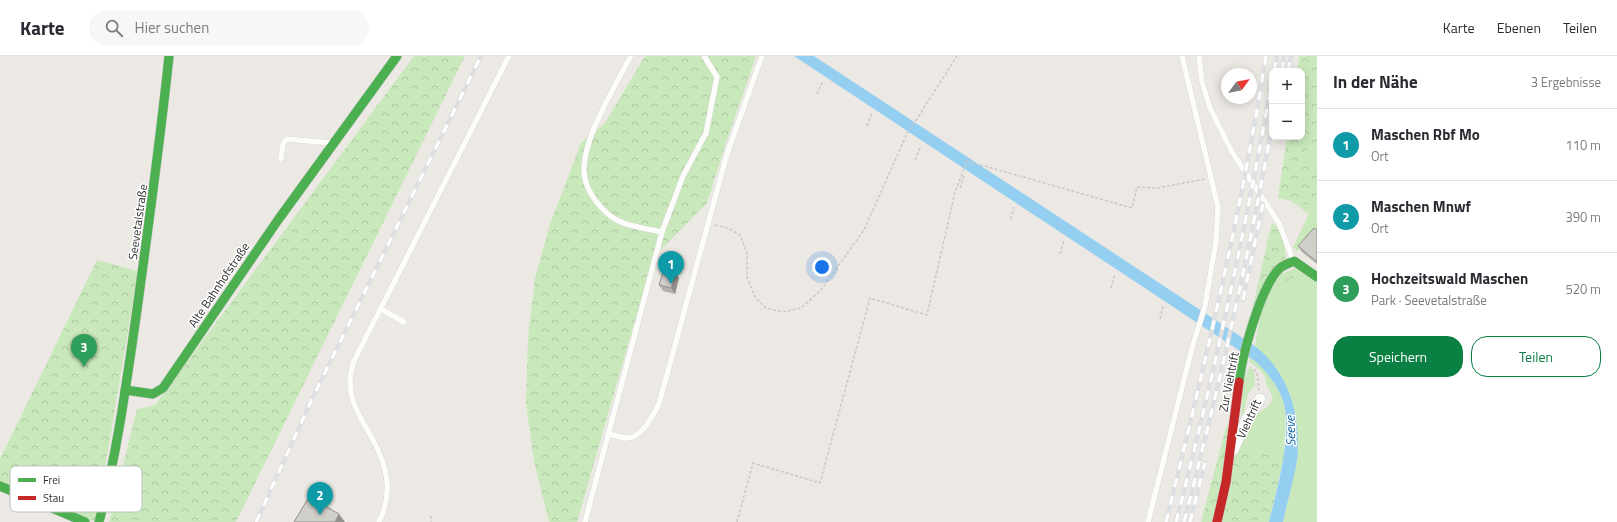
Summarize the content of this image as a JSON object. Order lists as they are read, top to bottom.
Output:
{
  "streets": {
    "street": [
      "Seevetalstraße",
      "Alte Bahnhofstraße",
      "Zur Viehtrift",
      "Viehtrift"
    ]
  },
  "crossings": [
    ["Seevetalstraße", "Alte Bahnhofstraße"],
    ["Zur Viehtrift", "Viehtrift"]
  ],
  "water": ["Seeve"],
  "legend": ["Frei", "Stau"],
  "north": "top right",
  "page": {
    "header": "Karte",
    "search": "Hier suchen",
    "nav": ["Karte", "Ebenen", "Teilen"],
    "heading": ["In der Nähe", "3 Ergebnisse"],
    "map_buttons": ["+", "−"],
    "list": [
      {
        "mark": "1",
        "name": "Maschen Rbf Mo",
        "note": "Ort",
        "value": "110 m"
      },
      {
        "mark": "2",
        "name": "Maschen Mnwf",
        "note": "Ort",
        "value": "390 m"
      },
      {
        "mark": "3",
        "name": "Hochzeitswald Maschen",
        "note": "Park · Seevetalstraße",
        "value": "520 m"
      }
    ],
    "pins": ["1", "3", "2"],
    "buttons": ["Speichern", "Teilen"]
  }
}
